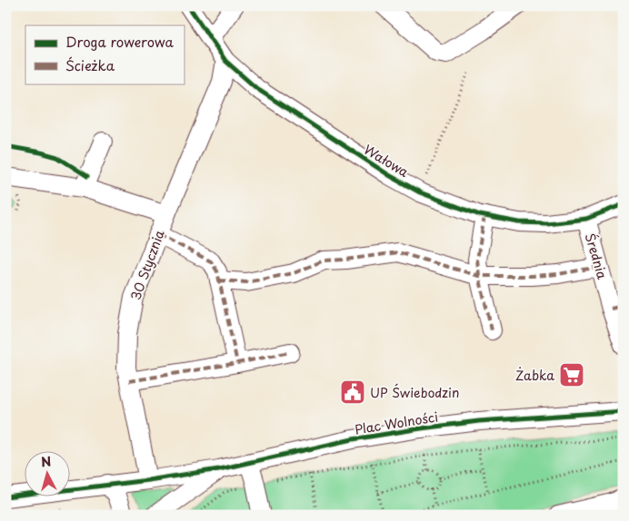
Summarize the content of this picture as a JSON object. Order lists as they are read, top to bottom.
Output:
{
  "streets": {
    "street": [
      "Wałowa",
      "Średnia",
      "30 Stycznia",
      "Plac Wolności"
    ]
  },
  "crossings": [
    ["Wałowa", "Średnia"],
    ["Wałowa", "30 Stycznia"],
    ["30 Stycznia", "Plac Wolności"]
  ],
  "places": {
    "supermarket": ["Żabka"],
    "public building": ["UP Świebodzin"]
  },
  "legend": ["Droga rowerowa", "Ścieżka"],
  "north": "top"
}
